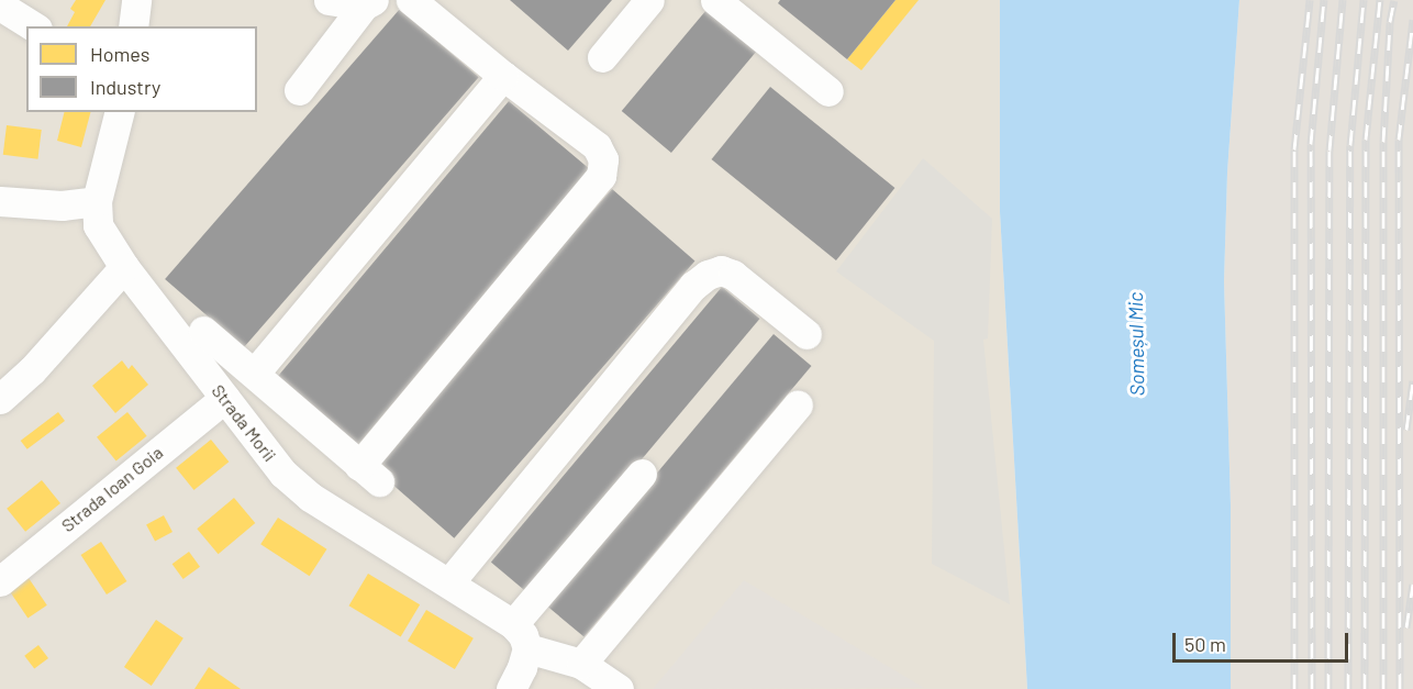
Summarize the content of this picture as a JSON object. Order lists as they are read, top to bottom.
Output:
{
  "streets": {
    "street": ["Strada Morii", "Strada Ioan Goia"]
  },
  "crossings": [
    ["Strada Morii", "Strada Ioan Goia"]
  ],
  "water": ["Someșul Mic"],
  "legend": ["Homes", "Industry"],
  "scale_bar": "50 m"
}
